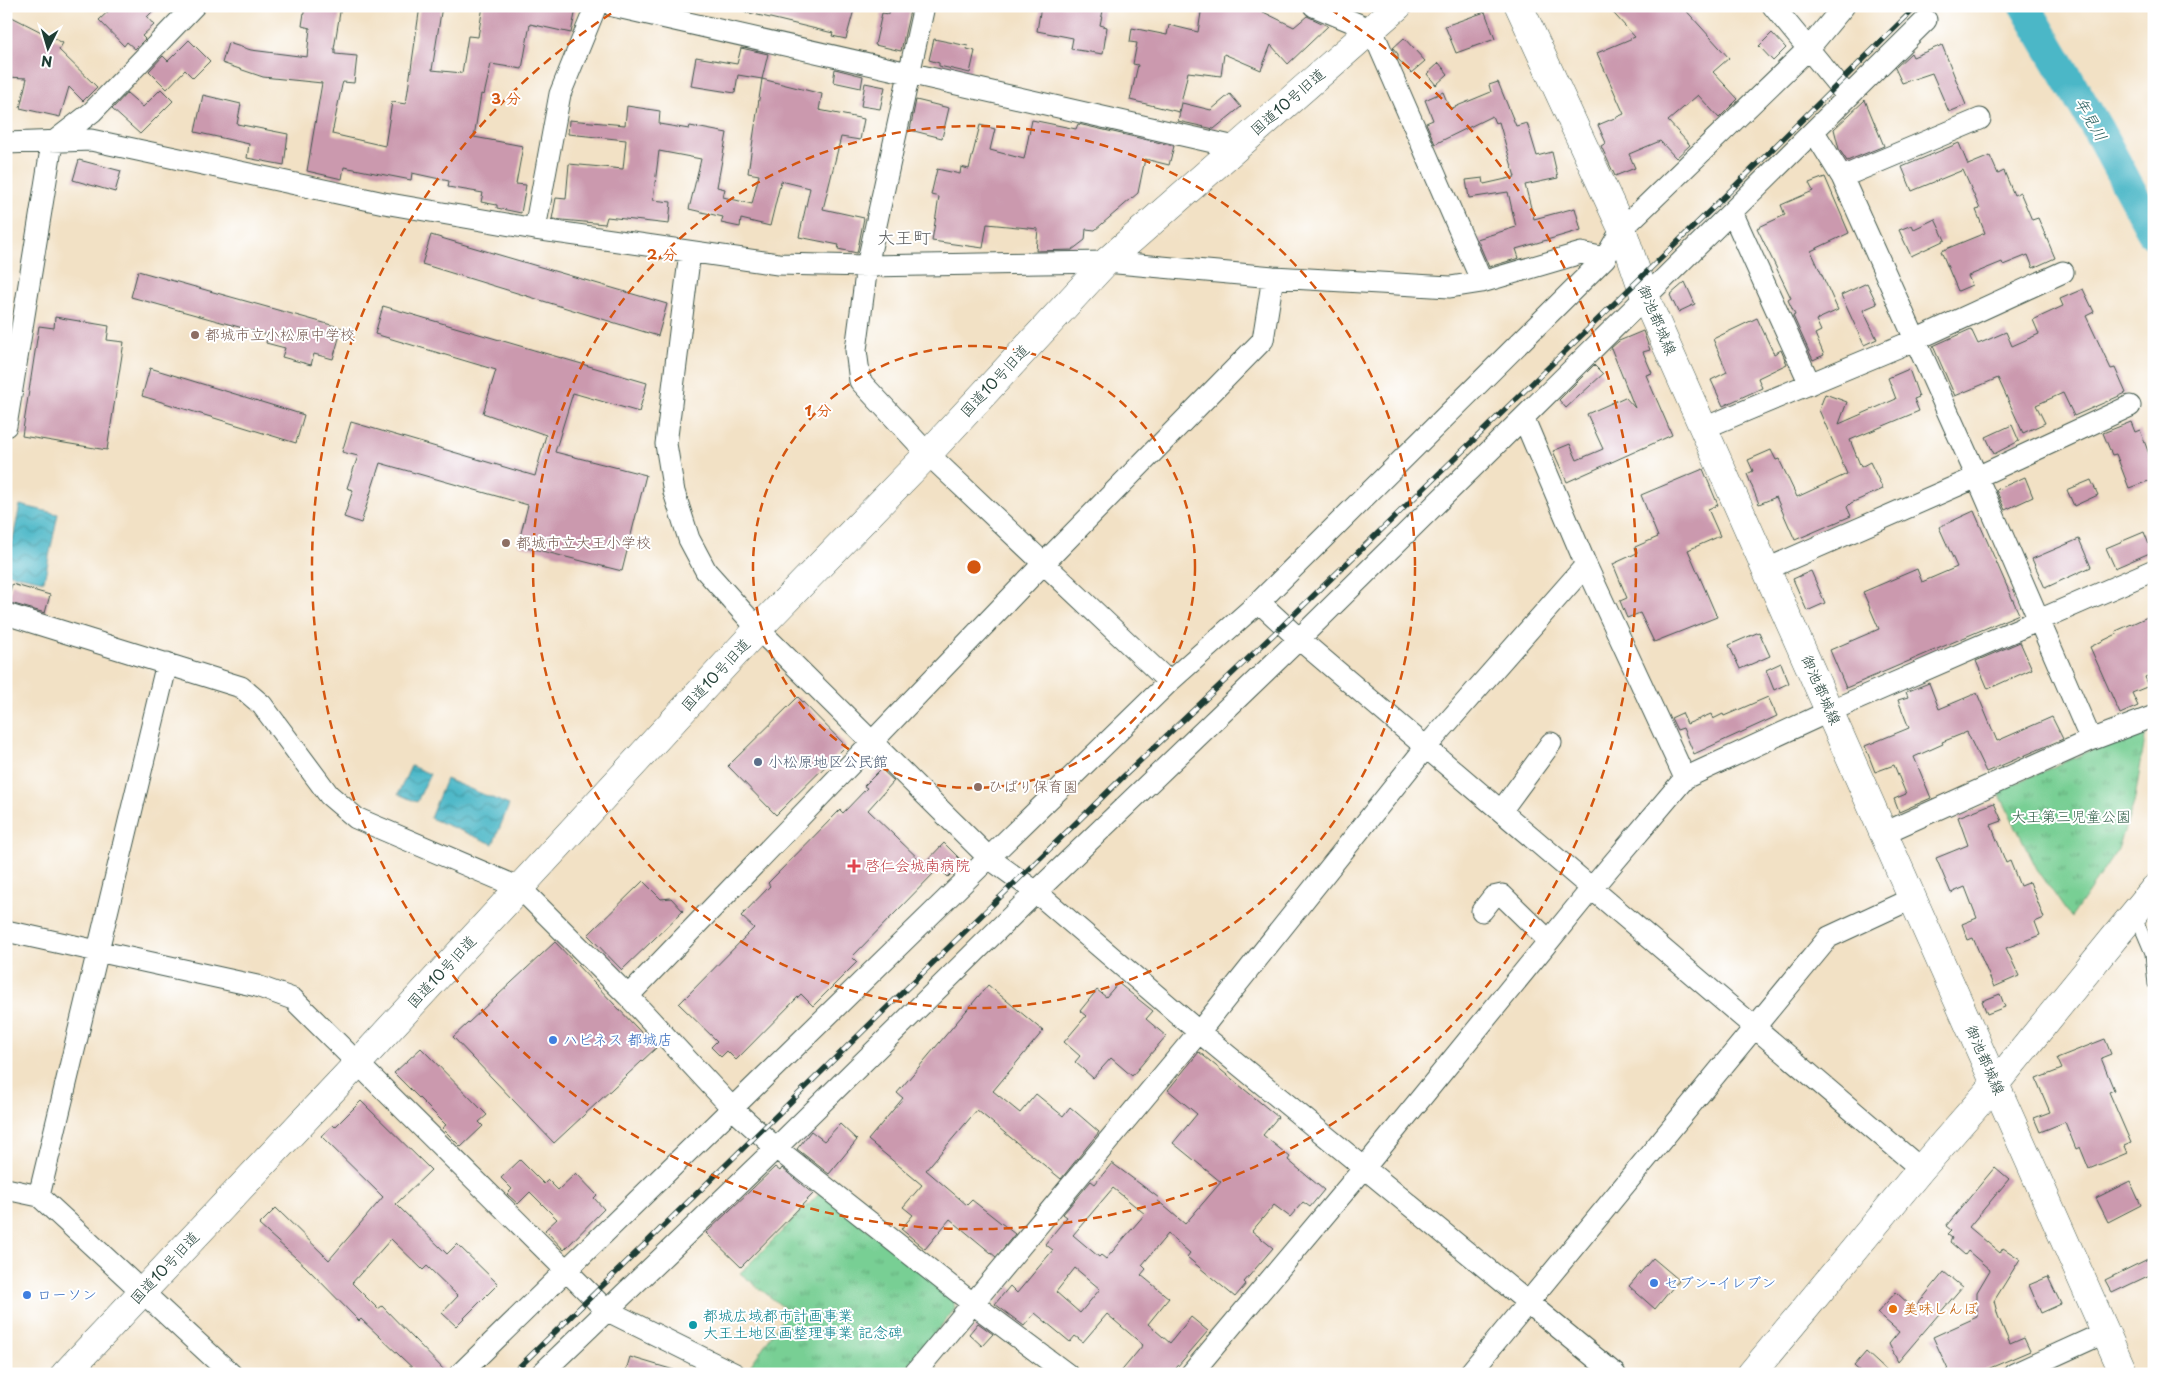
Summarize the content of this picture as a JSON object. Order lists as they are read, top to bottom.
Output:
{
  "streets": {
    "street": ["国道10号旧道", "御池都城線"]
  },
  "districts": ["大王町"],
  "water": ["年見川"],
  "parks": ["大王第三児童公園"],
  "places": {
    "other": [
      "都城市立小松原中学校",
      "都城市立大王小学校",
      "小松原地区公民館",
      "ひばり保育園",
      "ハピネス 都城店",
      "セブン-イレブン",
      "ローソン",
      "美味しんぼ",
      "都城広域都市計画事業 大王土地区画整理事業 記念碑"
    ],
    "health": ["啓仁会城南病院"]
  },
  "north": "bottom",
  "rings": ["3 分", "2 分", "1 分"]
}
